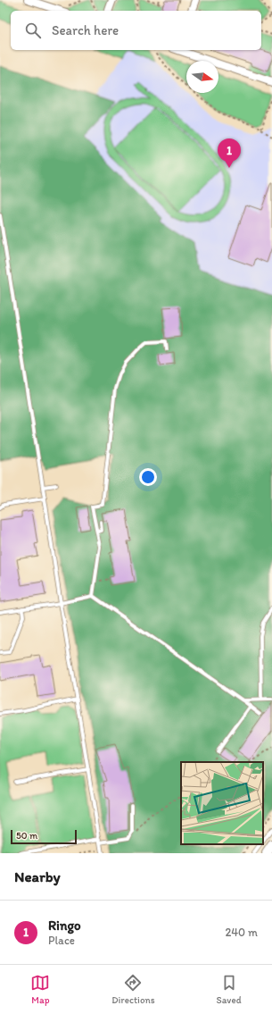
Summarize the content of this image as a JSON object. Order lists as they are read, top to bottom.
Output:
{
  "scale_bar": "50 m",
  "north": "right",
  "page": {
    "search": "Search here",
    "pins": "1",
    "scale": "50 m",
    "heading": "Nearby",
    "list": [
      {
        "mark": "1",
        "name": "Ringo",
        "note": "Place",
        "value": "240 m"
      }
    ],
    "nav": ["Map", "Directions", "Saved"]
  }
}
